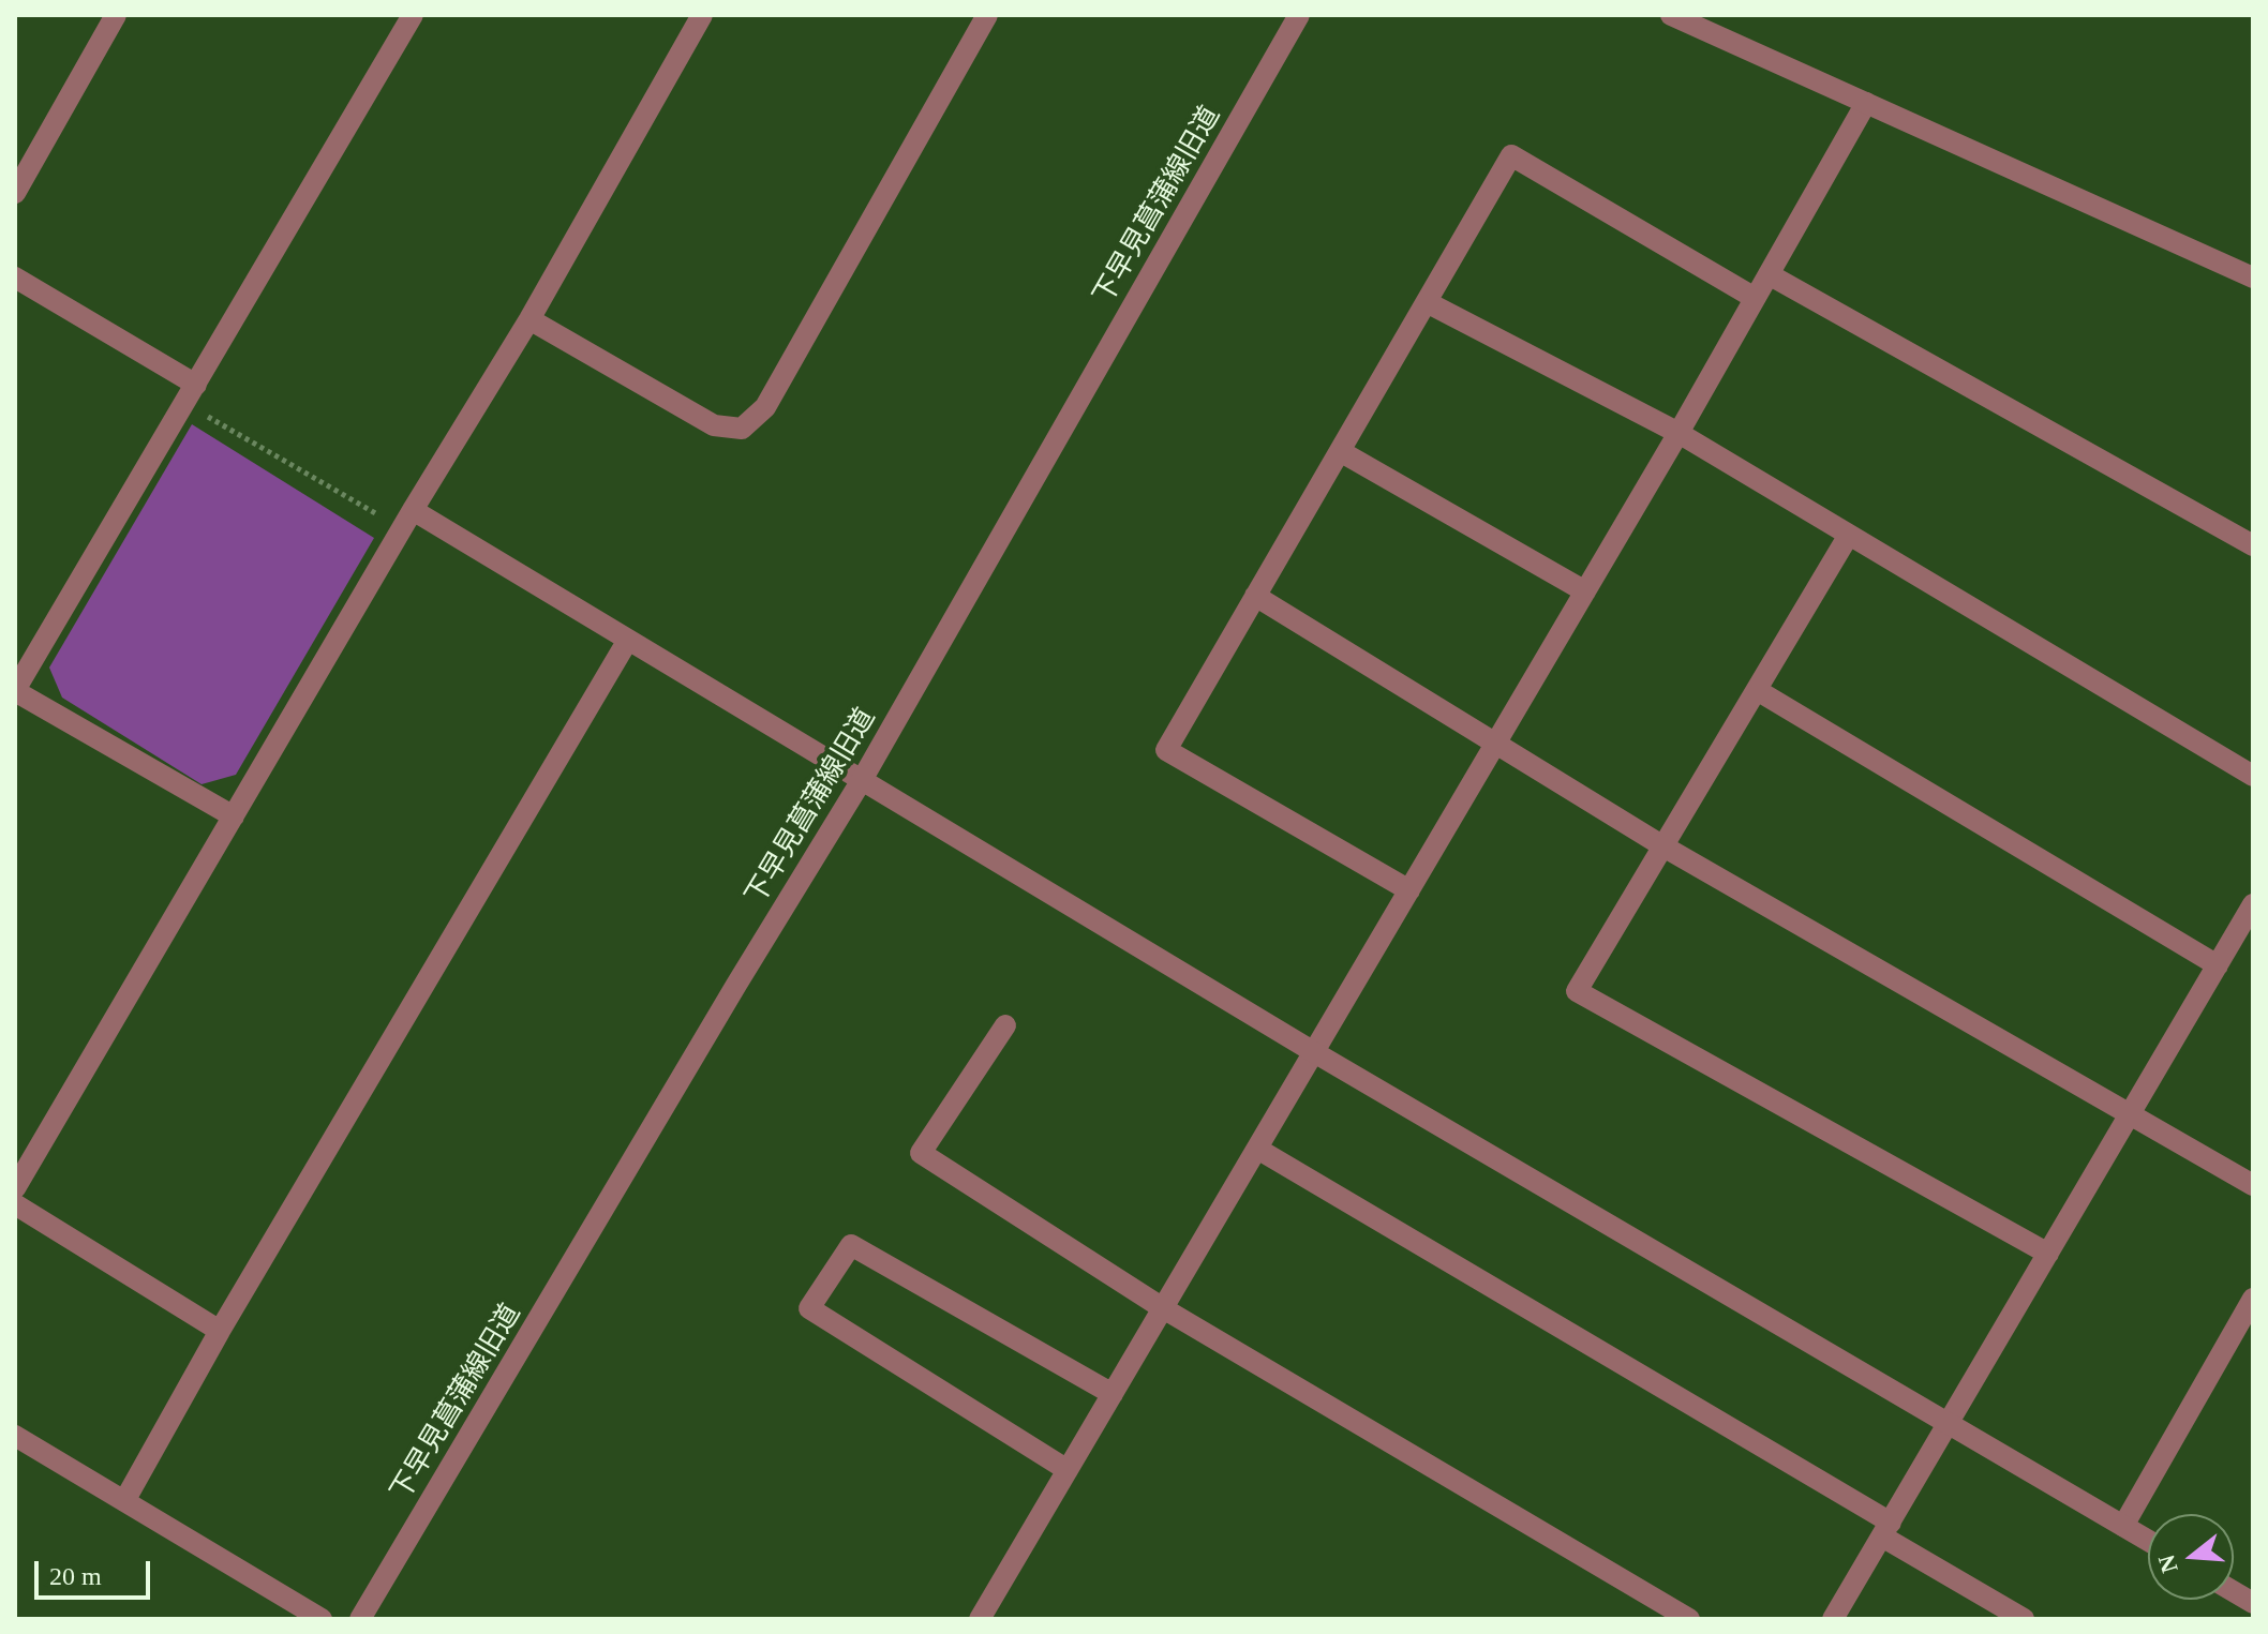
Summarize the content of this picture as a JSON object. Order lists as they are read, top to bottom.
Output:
{
  "streets": {
    "street": ["下早見菖蒲線旧道"]
  },
  "scale_bar": "20 m",
  "north": "left"
}
